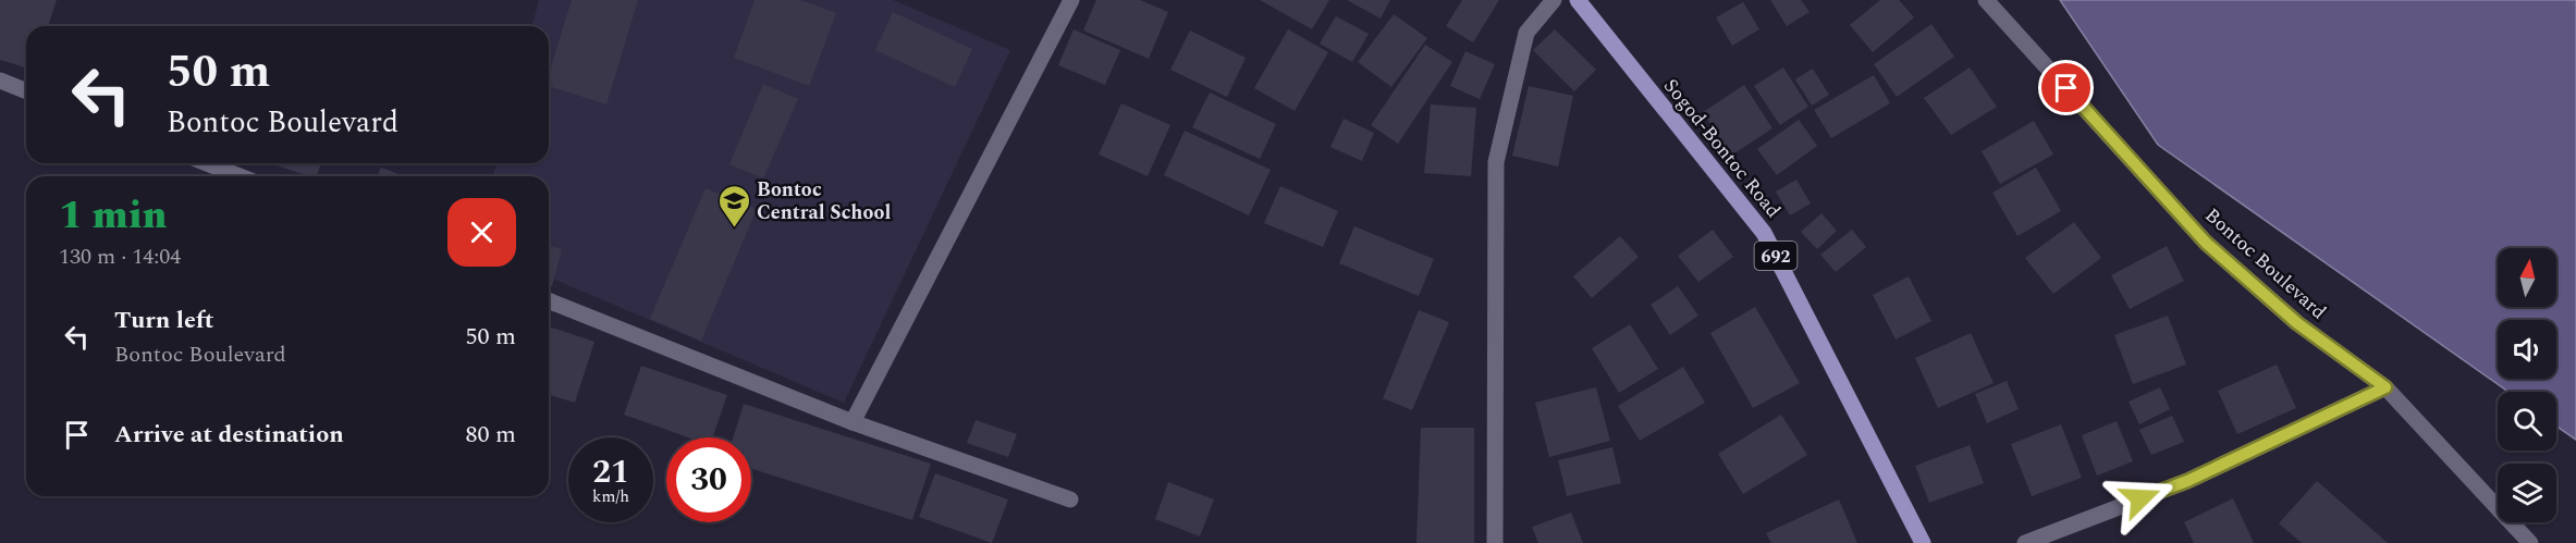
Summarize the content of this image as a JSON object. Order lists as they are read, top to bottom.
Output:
{
  "streets": {
    "main road": ["Sogod-Bontoc Road", "692"],
    "street": ["Bontoc Boulevard"]
  },
  "places": {
    "school or university": ["Bontoc Central School"]
  },
  "north": "top",
  "page": {
    "turn": ["50 m", "Bontoc Boulevard"],
    "heading": ["1 min", "130 m · 14:04"],
    "list": [
      {
        "name": "Turn left",
        "note": "Bontoc Boulevard",
        "value": "50 m"
      },
      {
        "name": "Arrive at destination",
        "value": "80 m"
      }
    ],
    "speed": "21 km/h",
    "limit": "30"
  }
}
